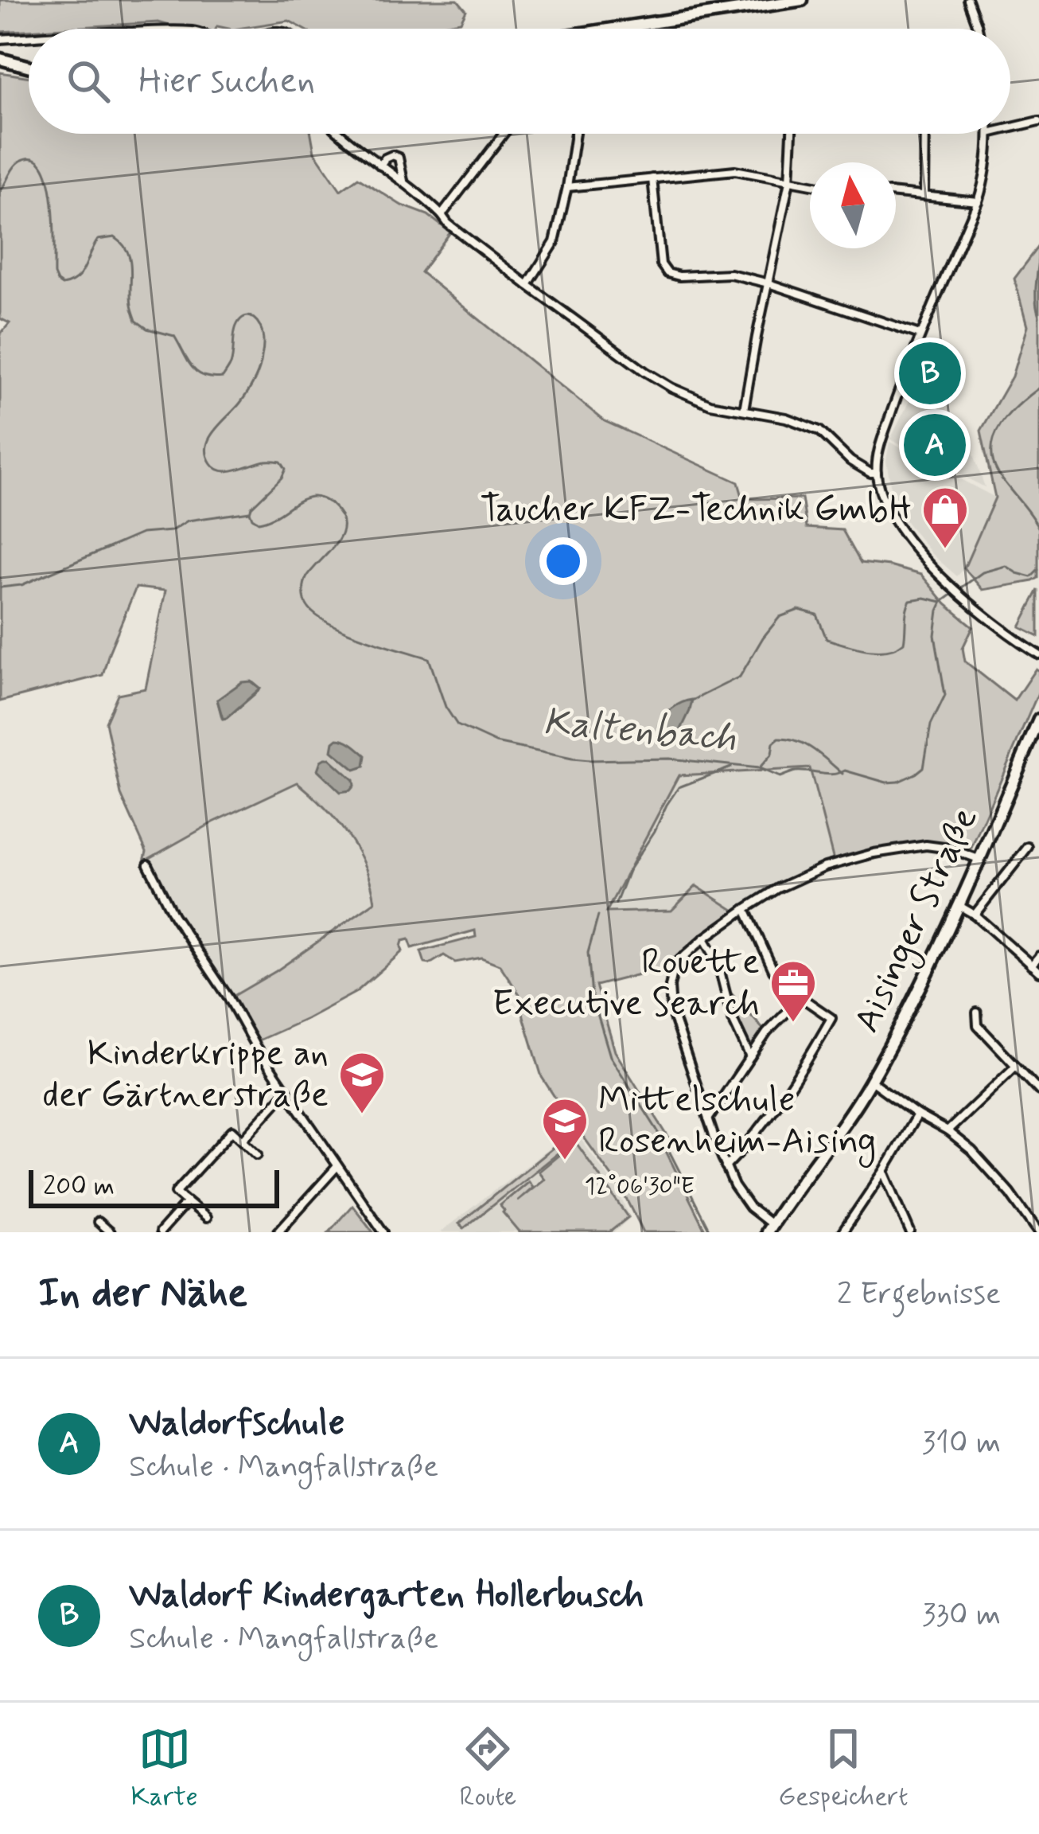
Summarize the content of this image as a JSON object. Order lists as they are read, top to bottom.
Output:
{
  "streets": {
    "main road": ["Aisinger Straße"]
  },
  "water": ["Kaltenbach"],
  "places": {
    "shop": ["Taucher KFZ-Technik GmbH"],
    "office": ["Rouette Executive Search"],
    "school or university": ["Kinderkrippe an der Gärtnerstraße", "Mittelschule Rosenheim-Aising"]
  },
  "scale_bar": "200 m",
  "north": "top",
  "page": {
    "search": "Hier suchen",
    "pins": ["B", "A"],
    "scale": "200 m",
    "heading": ["In der Nähe", "2 Ergebnisse"],
    "list": [
      {
        "mark": "A",
        "name": "Waldorfschule",
        "note": "Schule · Mangfallstraße",
        "value": "310 m"
      },
      {
        "mark": "B",
        "name": "Waldorf Kindergarten Hollerbusch",
        "note": "Schule · Mangfallstraße",
        "value": "330 m"
      }
    ],
    "nav": ["Karte", "Route", "Gespeichert"]
  },
  "coordinates": ["12°06'30\"E"]
}
